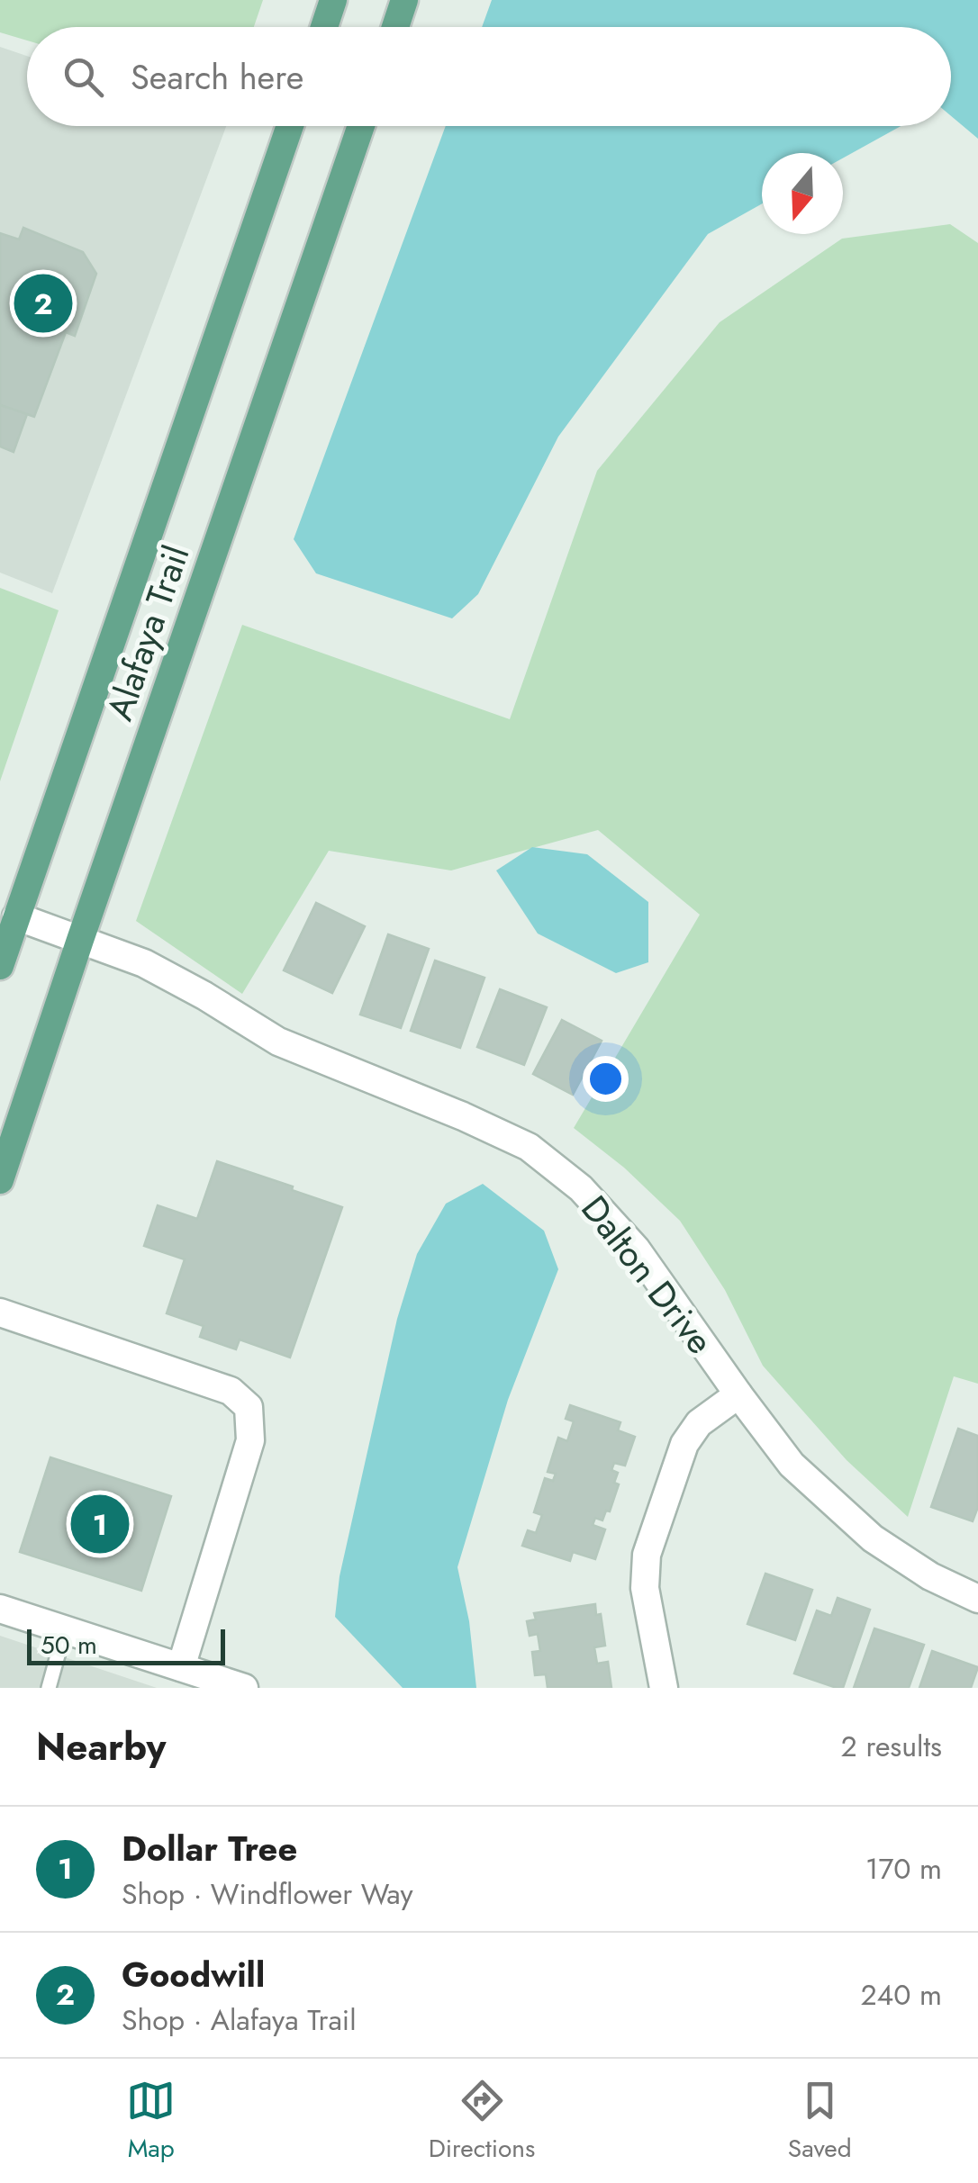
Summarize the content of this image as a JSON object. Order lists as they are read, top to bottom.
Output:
{
  "streets": {
    "main road": ["Alafaya Trail"],
    "street": ["Dalton Drive"]
  },
  "crossings": [
    ["Alafaya Trail", "Dalton Drive"]
  ],
  "scale_bar": "50 m",
  "north": "bottom",
  "page": {
    "search": "Search here",
    "pins": ["2", "1"],
    "scale": "50 m",
    "heading": ["Nearby", "2 results"],
    "list": [
      {
        "mark": "1",
        "name": "Dollar Tree",
        "note": "Shop · Windflower Way",
        "value": "170 m"
      },
      {
        "mark": "2",
        "name": "Goodwill",
        "note": "Shop · Alafaya Trail",
        "value": "240 m"
      }
    ],
    "nav": ["Map", "Directions", "Saved"]
  }
}
